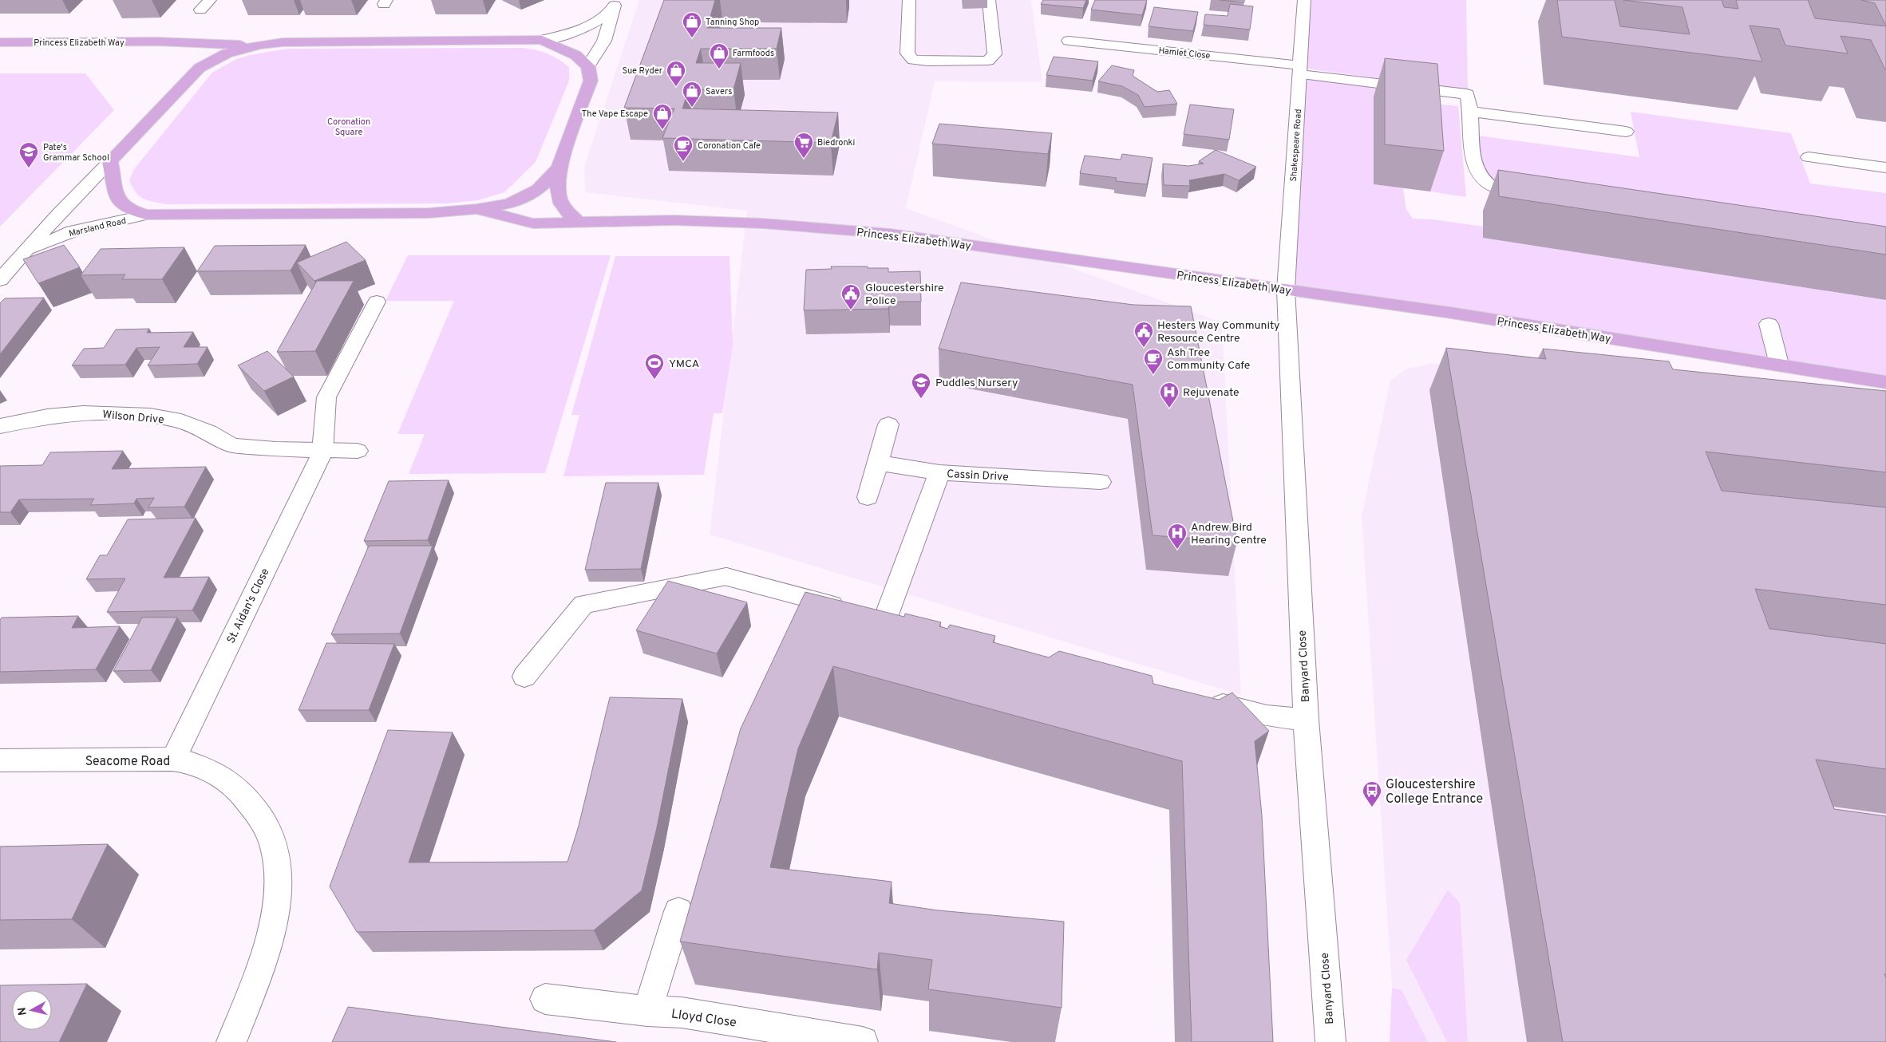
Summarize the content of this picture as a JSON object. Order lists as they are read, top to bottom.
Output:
{
  "streets": {
    "main road": ["Princess Elizabeth Way"],
    "street": [
      "Hamlet Close",
      "Shakespeare Road",
      "Marsland Road",
      "Wilson Drive",
      "Cassin Drive",
      "St. Aidan's Close",
      "Banyard Close",
      "Seacome Road",
      "Lloyd Close"
    ]
  },
  "crossings": [
    ["Princess Elizabeth Way", "Shakespeare Road"],
    ["Princess Elizabeth Way", "Banyard Close"],
    ["Hamlet Close", "Shakespeare Road"],
    ["Shakespeare Road", "Banyard Close"],
    ["Wilson Drive", "St. Aidan's Close"],
    ["St. Aidan's Close", "Seacome Road"]
  ],
  "parks": ["Coronation Square"],
  "places": {
    "shop": [
      "Tanning Shop",
      "Farmfoods",
      "Sue Ryder",
      "Savers",
      "The Vape Escape"
    ],
    "supermarket": ["Biedronki"],
    "cafe": ["Coronation Cafe", "Ash Tree Community Cafe"],
    "school or university": ["Pate's Grammar School", "Puddles Nursery"],
    "public building": ["Gloucestershire Police", "Hesters Way Community Resource Centre"],
    "sports": ["YMCA"],
    "hospital": ["Rejuvenate", "Andrew Bird Hearing Centre"],
    "bus stop": ["Gloucestershire College Entrance"]
  },
  "north": "left"
}
